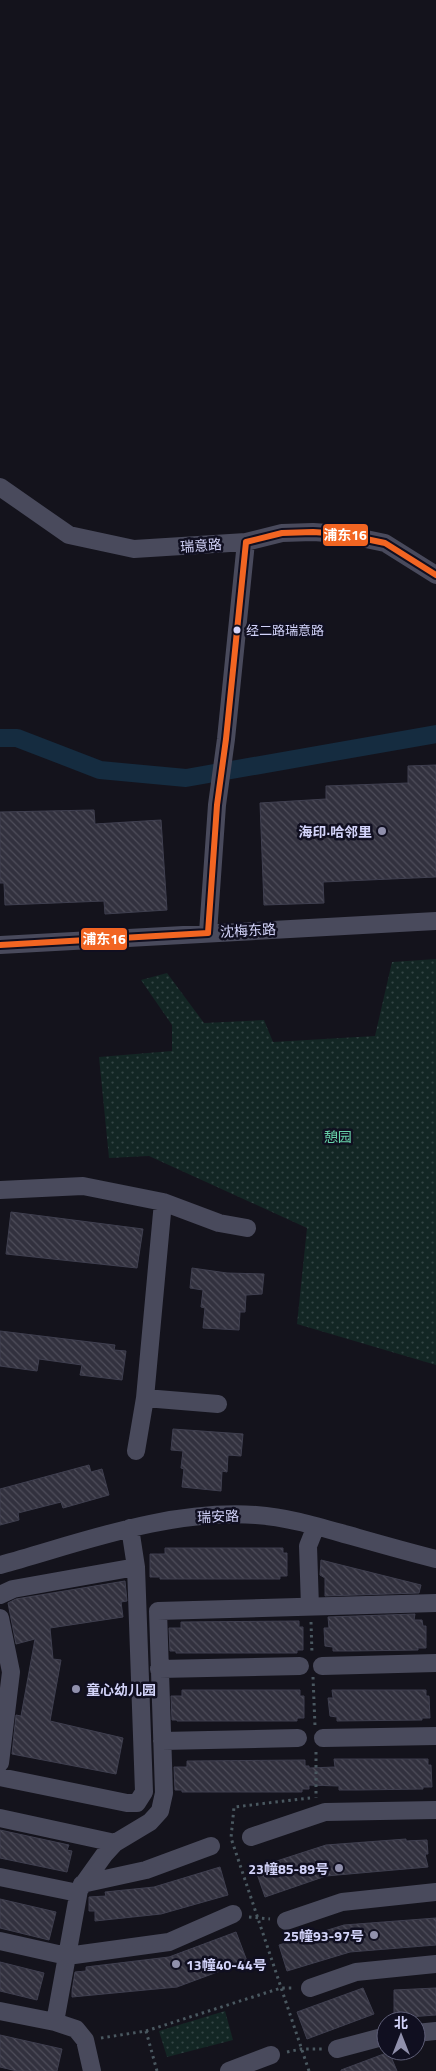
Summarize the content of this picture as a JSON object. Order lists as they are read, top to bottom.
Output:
{
  "streets": {
    "street": ["瑞意路", "沈梅东路", "瑞安路"]
  },
  "parks": ["憩园"],
  "places": [
    "经二路瑞意路",
    "海印·哈邻里",
    "童心幼儿园",
    "23幢85-89号",
    "25幢93-97号",
    "13幢40-44号"
  ],
  "lines": ["transit line 浦东16"],
  "north": "top"
}
